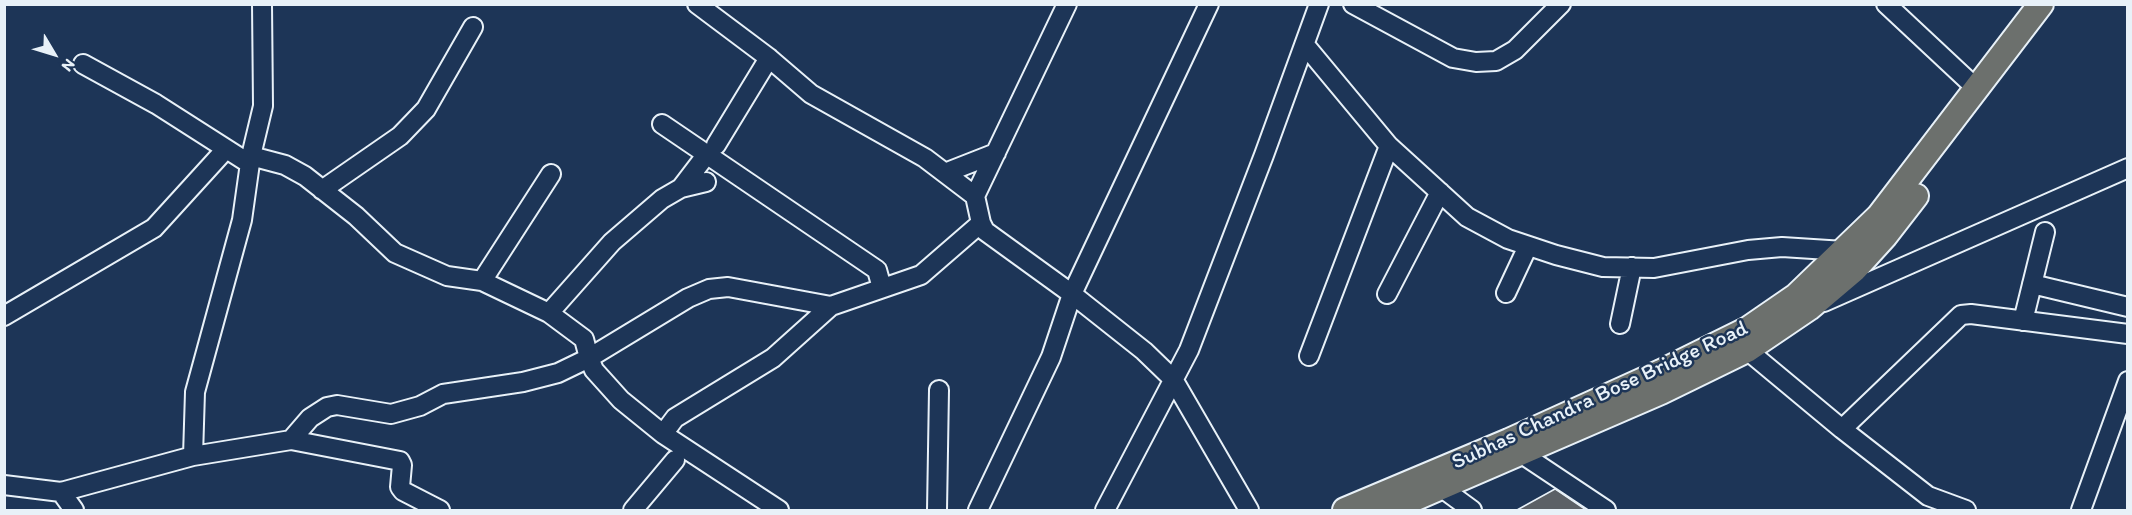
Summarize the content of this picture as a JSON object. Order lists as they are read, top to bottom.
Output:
{
  "streets": {
    "main road": ["Subhas Chandra Bose Bridge Road"]
  },
  "north": "bottom right"
}
